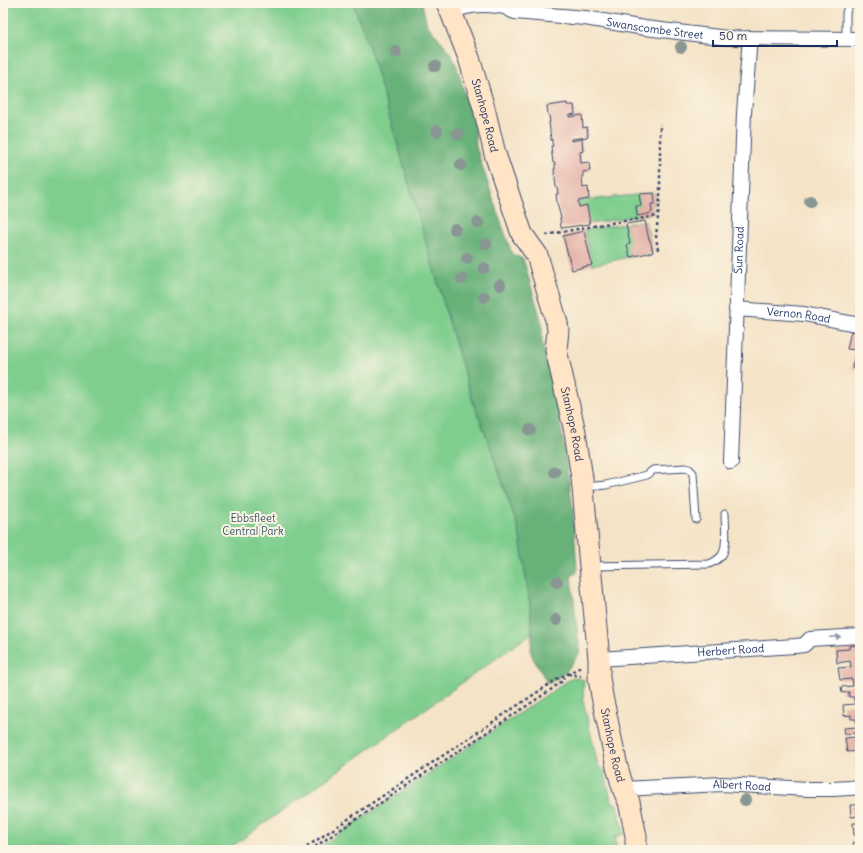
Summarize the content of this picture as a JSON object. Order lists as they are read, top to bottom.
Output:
{
  "streets": {
    "main road": ["Stanhope Road"],
    "street": [
      "Swanscombe Street",
      "Sun Road",
      "Vernon Road",
      "Herbert Road",
      "Albert Road"
    ]
  },
  "crossings": [
    ["Swanscombe Street", "Stanhope Road"],
    ["Swanscombe Street", "Sun Road"],
    ["Stanhope Road", "Herbert Road"],
    ["Stanhope Road", "Albert Road"],
    ["Sun Road", "Vernon Road"]
  ],
  "one_way": ["Herbert Road"],
  "parks": ["Ebbsfleet Central Park"],
  "scale_bar": "50 m"
}
